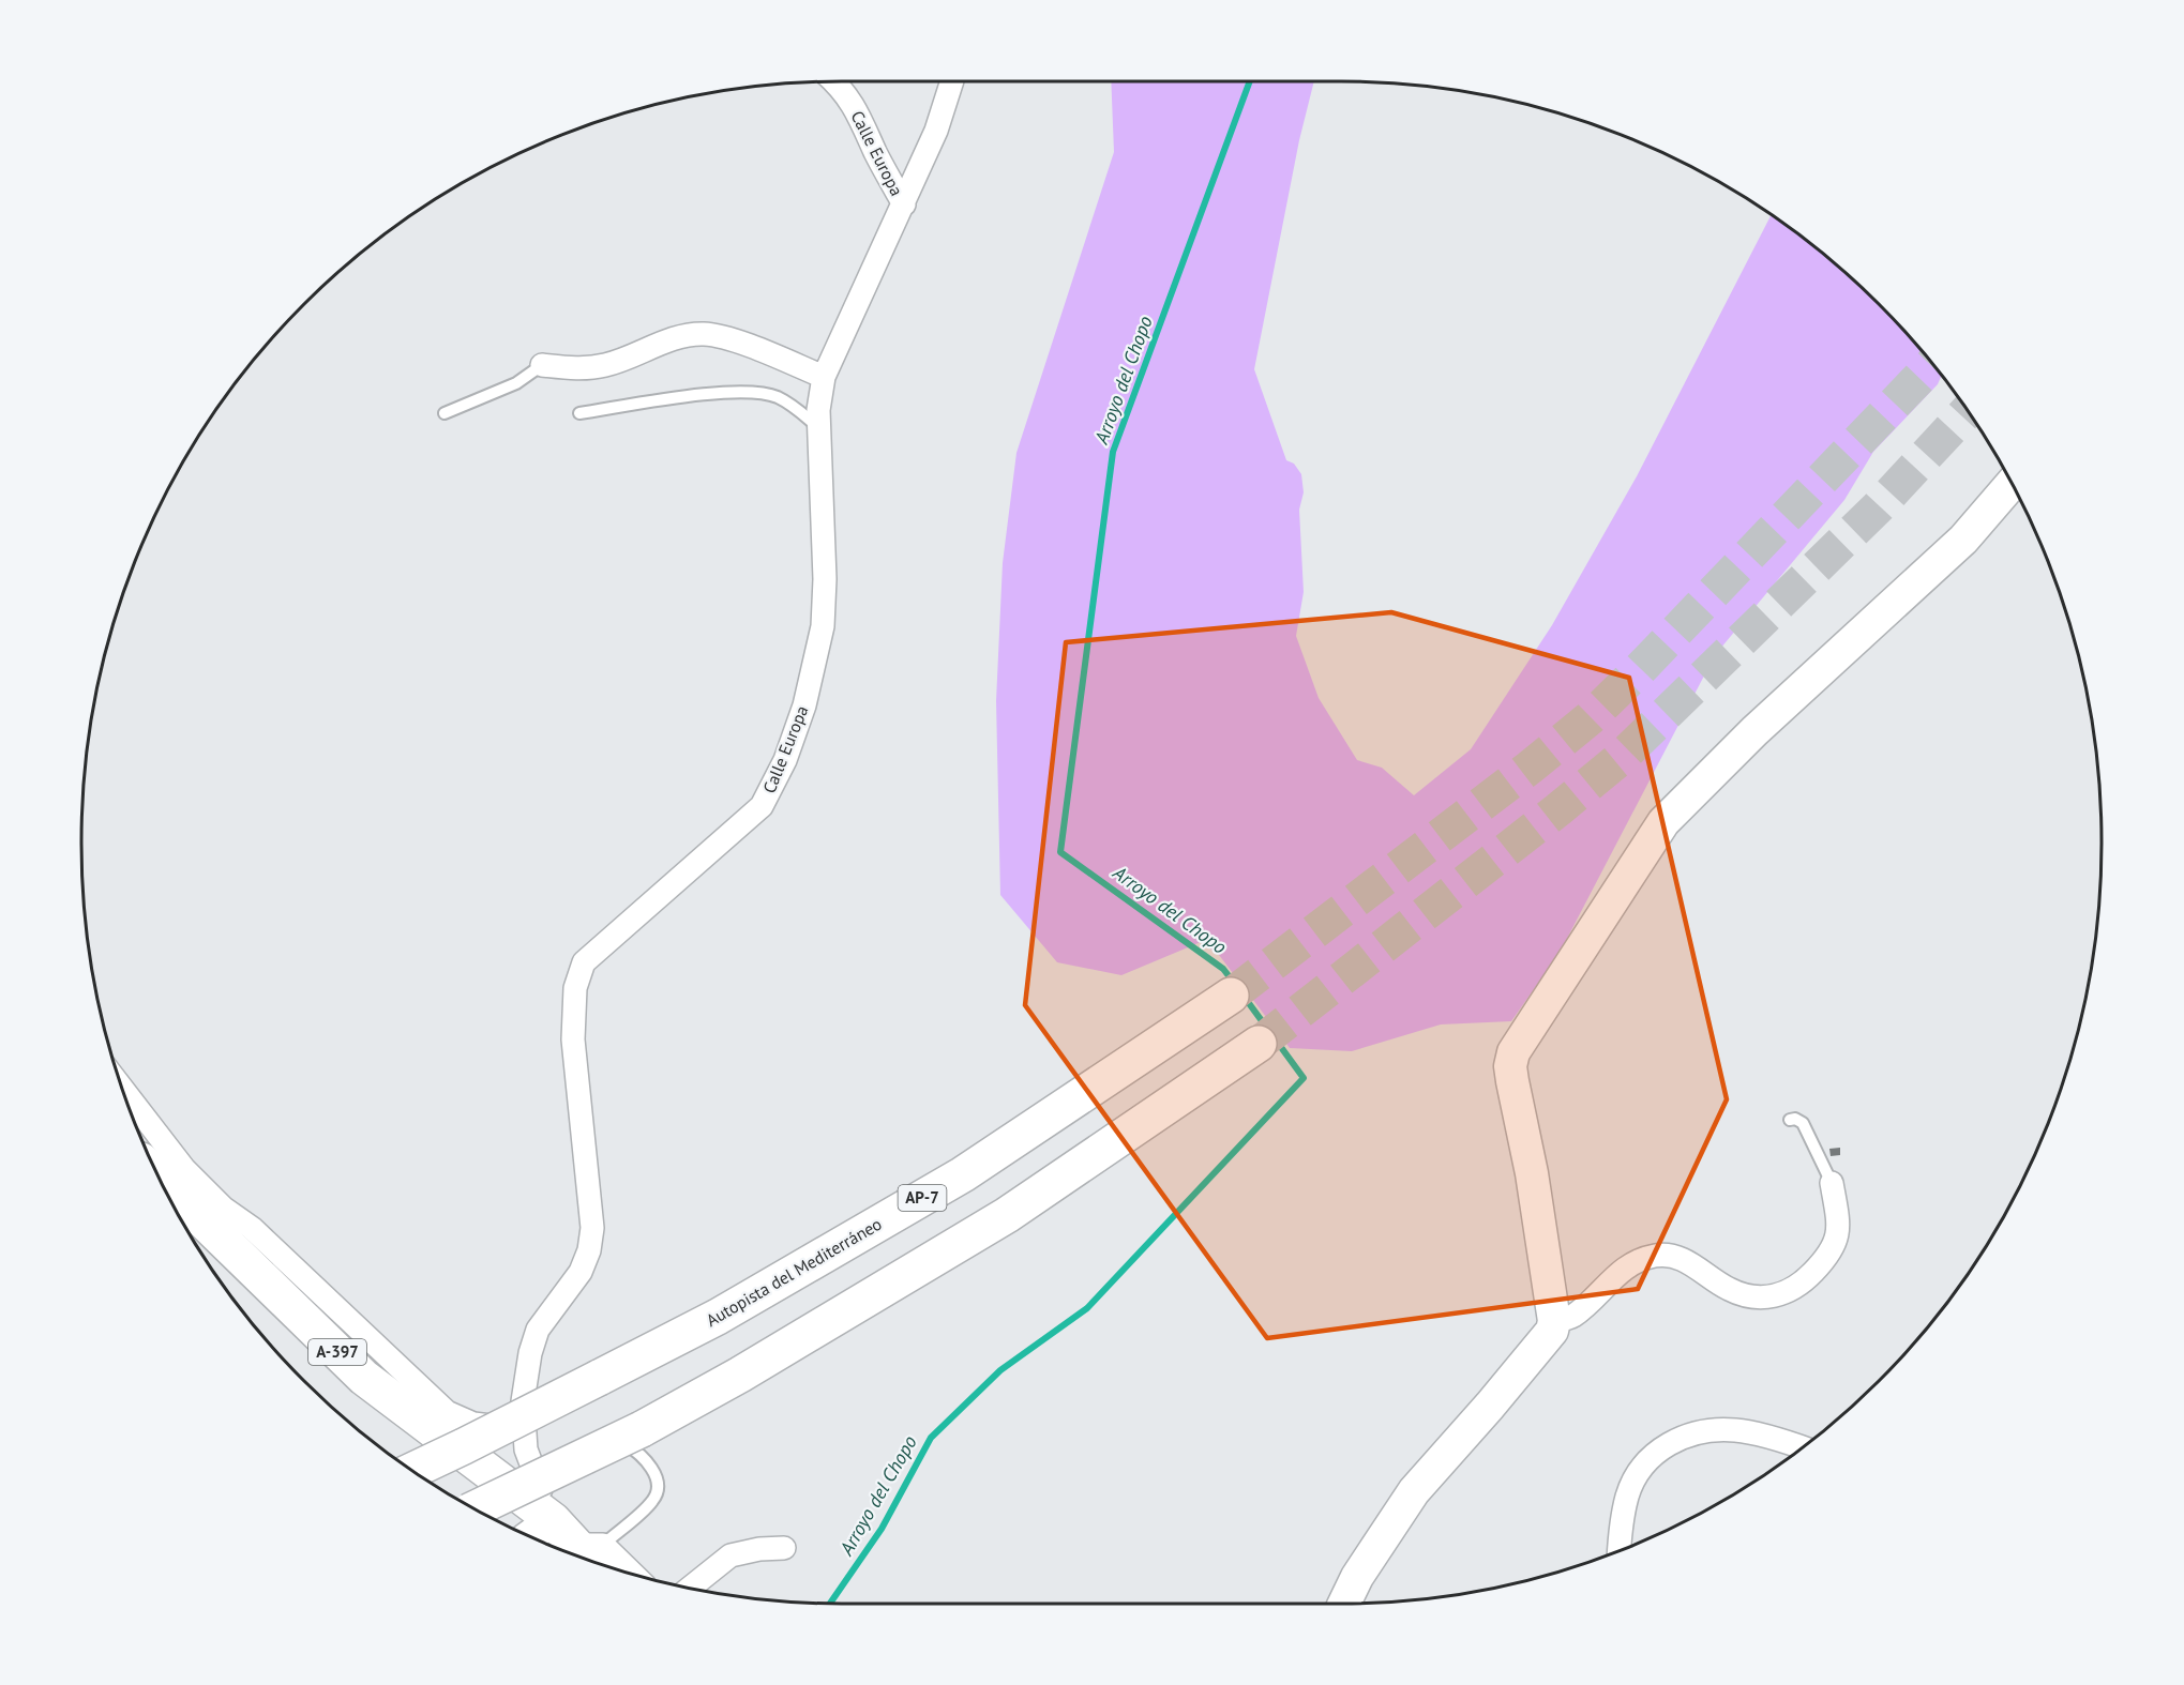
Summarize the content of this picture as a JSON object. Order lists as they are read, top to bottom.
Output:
{
  "streets": {
    "main road": ["AP-7", "Autopista del Mediterráneo", "A-397"],
    "street": ["Calle Europa"]
  },
  "water": ["Arroyo del Chopo"]
}
